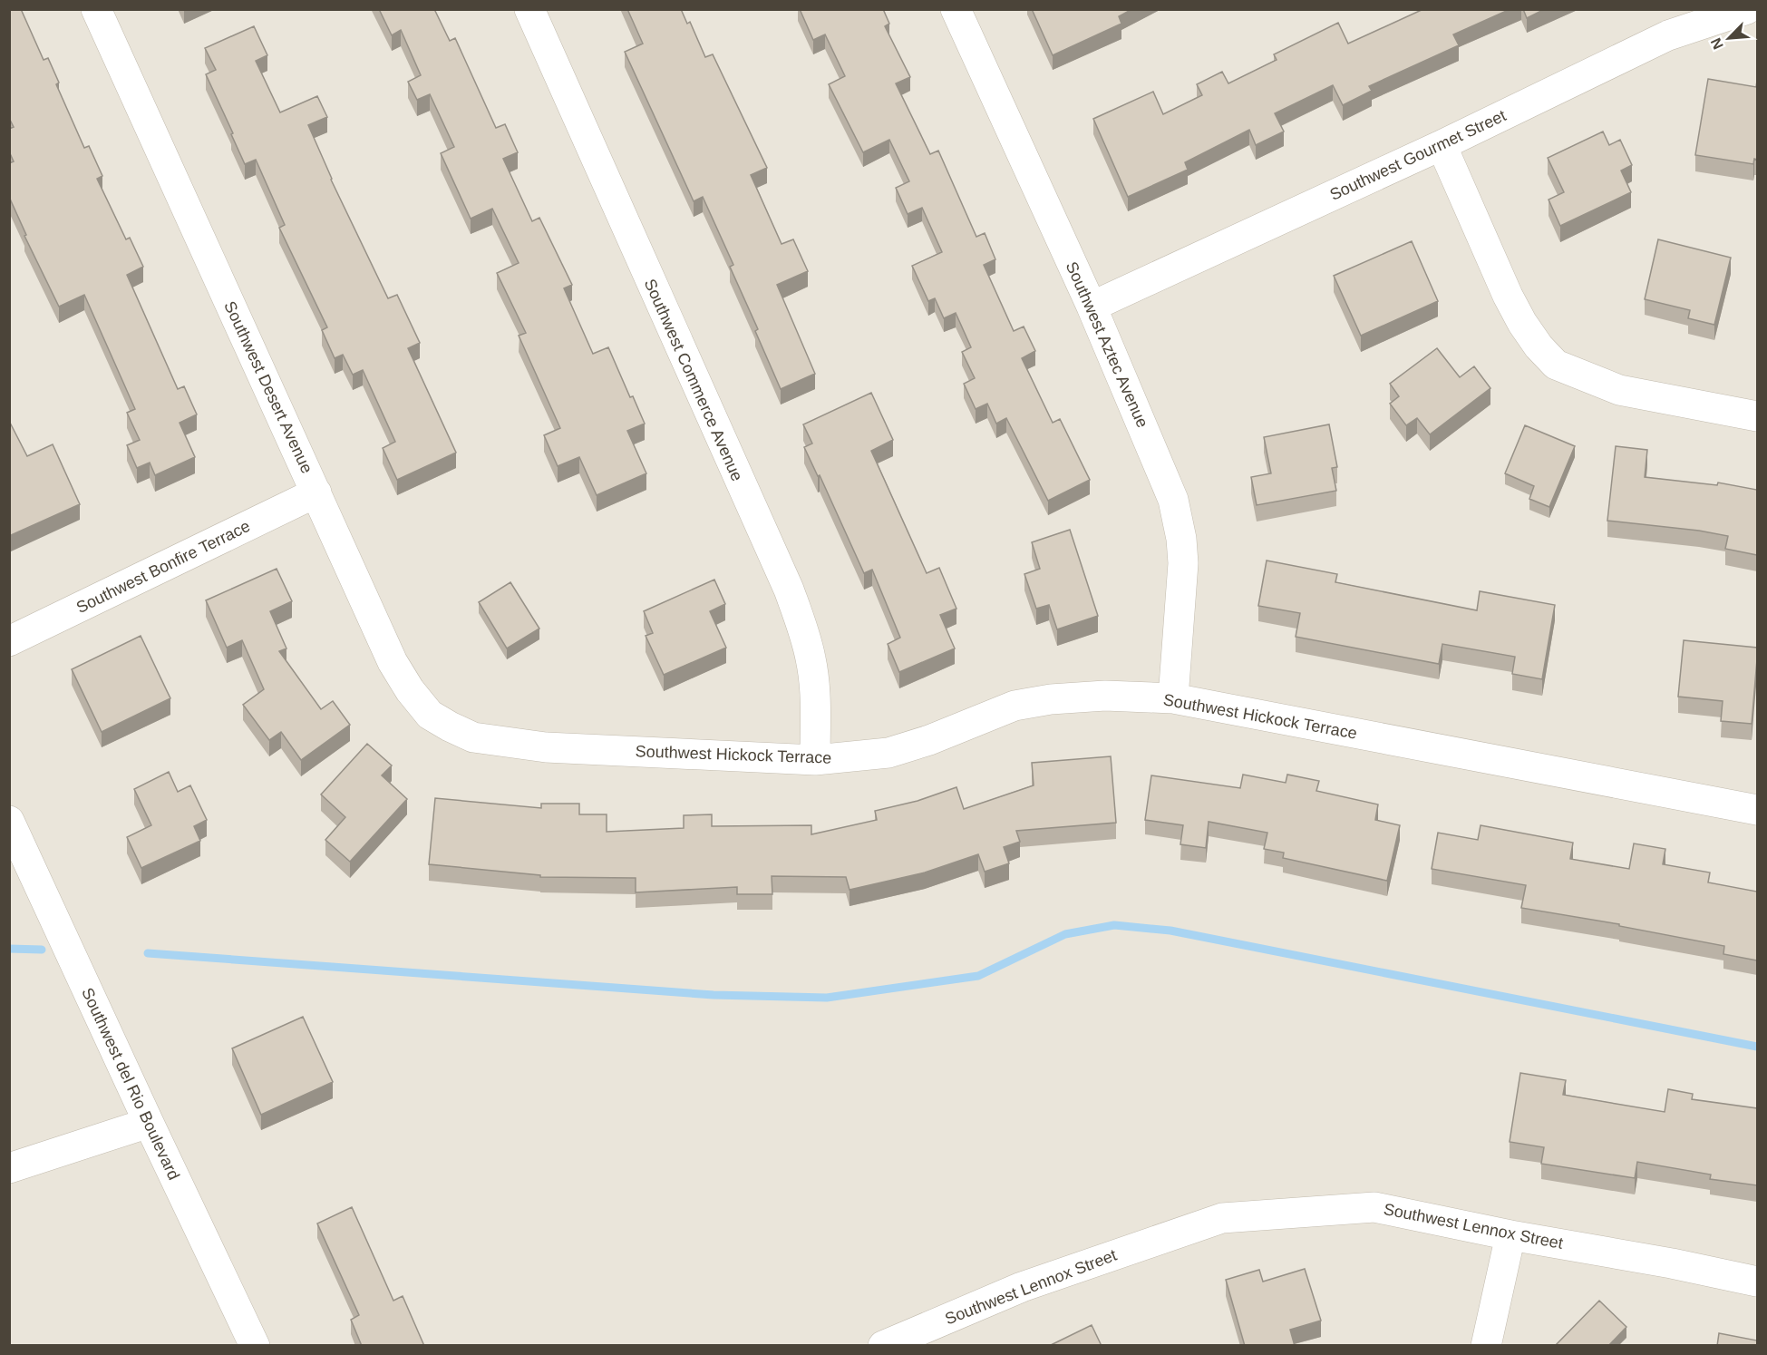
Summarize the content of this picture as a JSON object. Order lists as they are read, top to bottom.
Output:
{
  "streets": {
    "street": [
      "Southwest Gourmet Street",
      "Southwest Aztec Avenue",
      "Southwest Commerce Avenue",
      "Southwest Desert Avenue",
      "Southwest Bonfire Terrace",
      "Southwest Hickock Terrace",
      "Southwest del Rio Boulevard",
      "Southwest Lennox Street"
    ]
  },
  "crossings": [
    ["Southwest Gourmet Street", "Southwest Aztec Avenue"],
    ["Southwest Aztec Avenue", "Southwest Hickock Terrace"],
    ["Southwest Commerce Avenue", "Southwest Hickock Terrace"],
    ["Southwest Desert Avenue", "Southwest Bonfire Terrace"],
    ["Southwest Desert Avenue", "Southwest Hickock Terrace"]
  ],
  "north": "bottom left"
}
